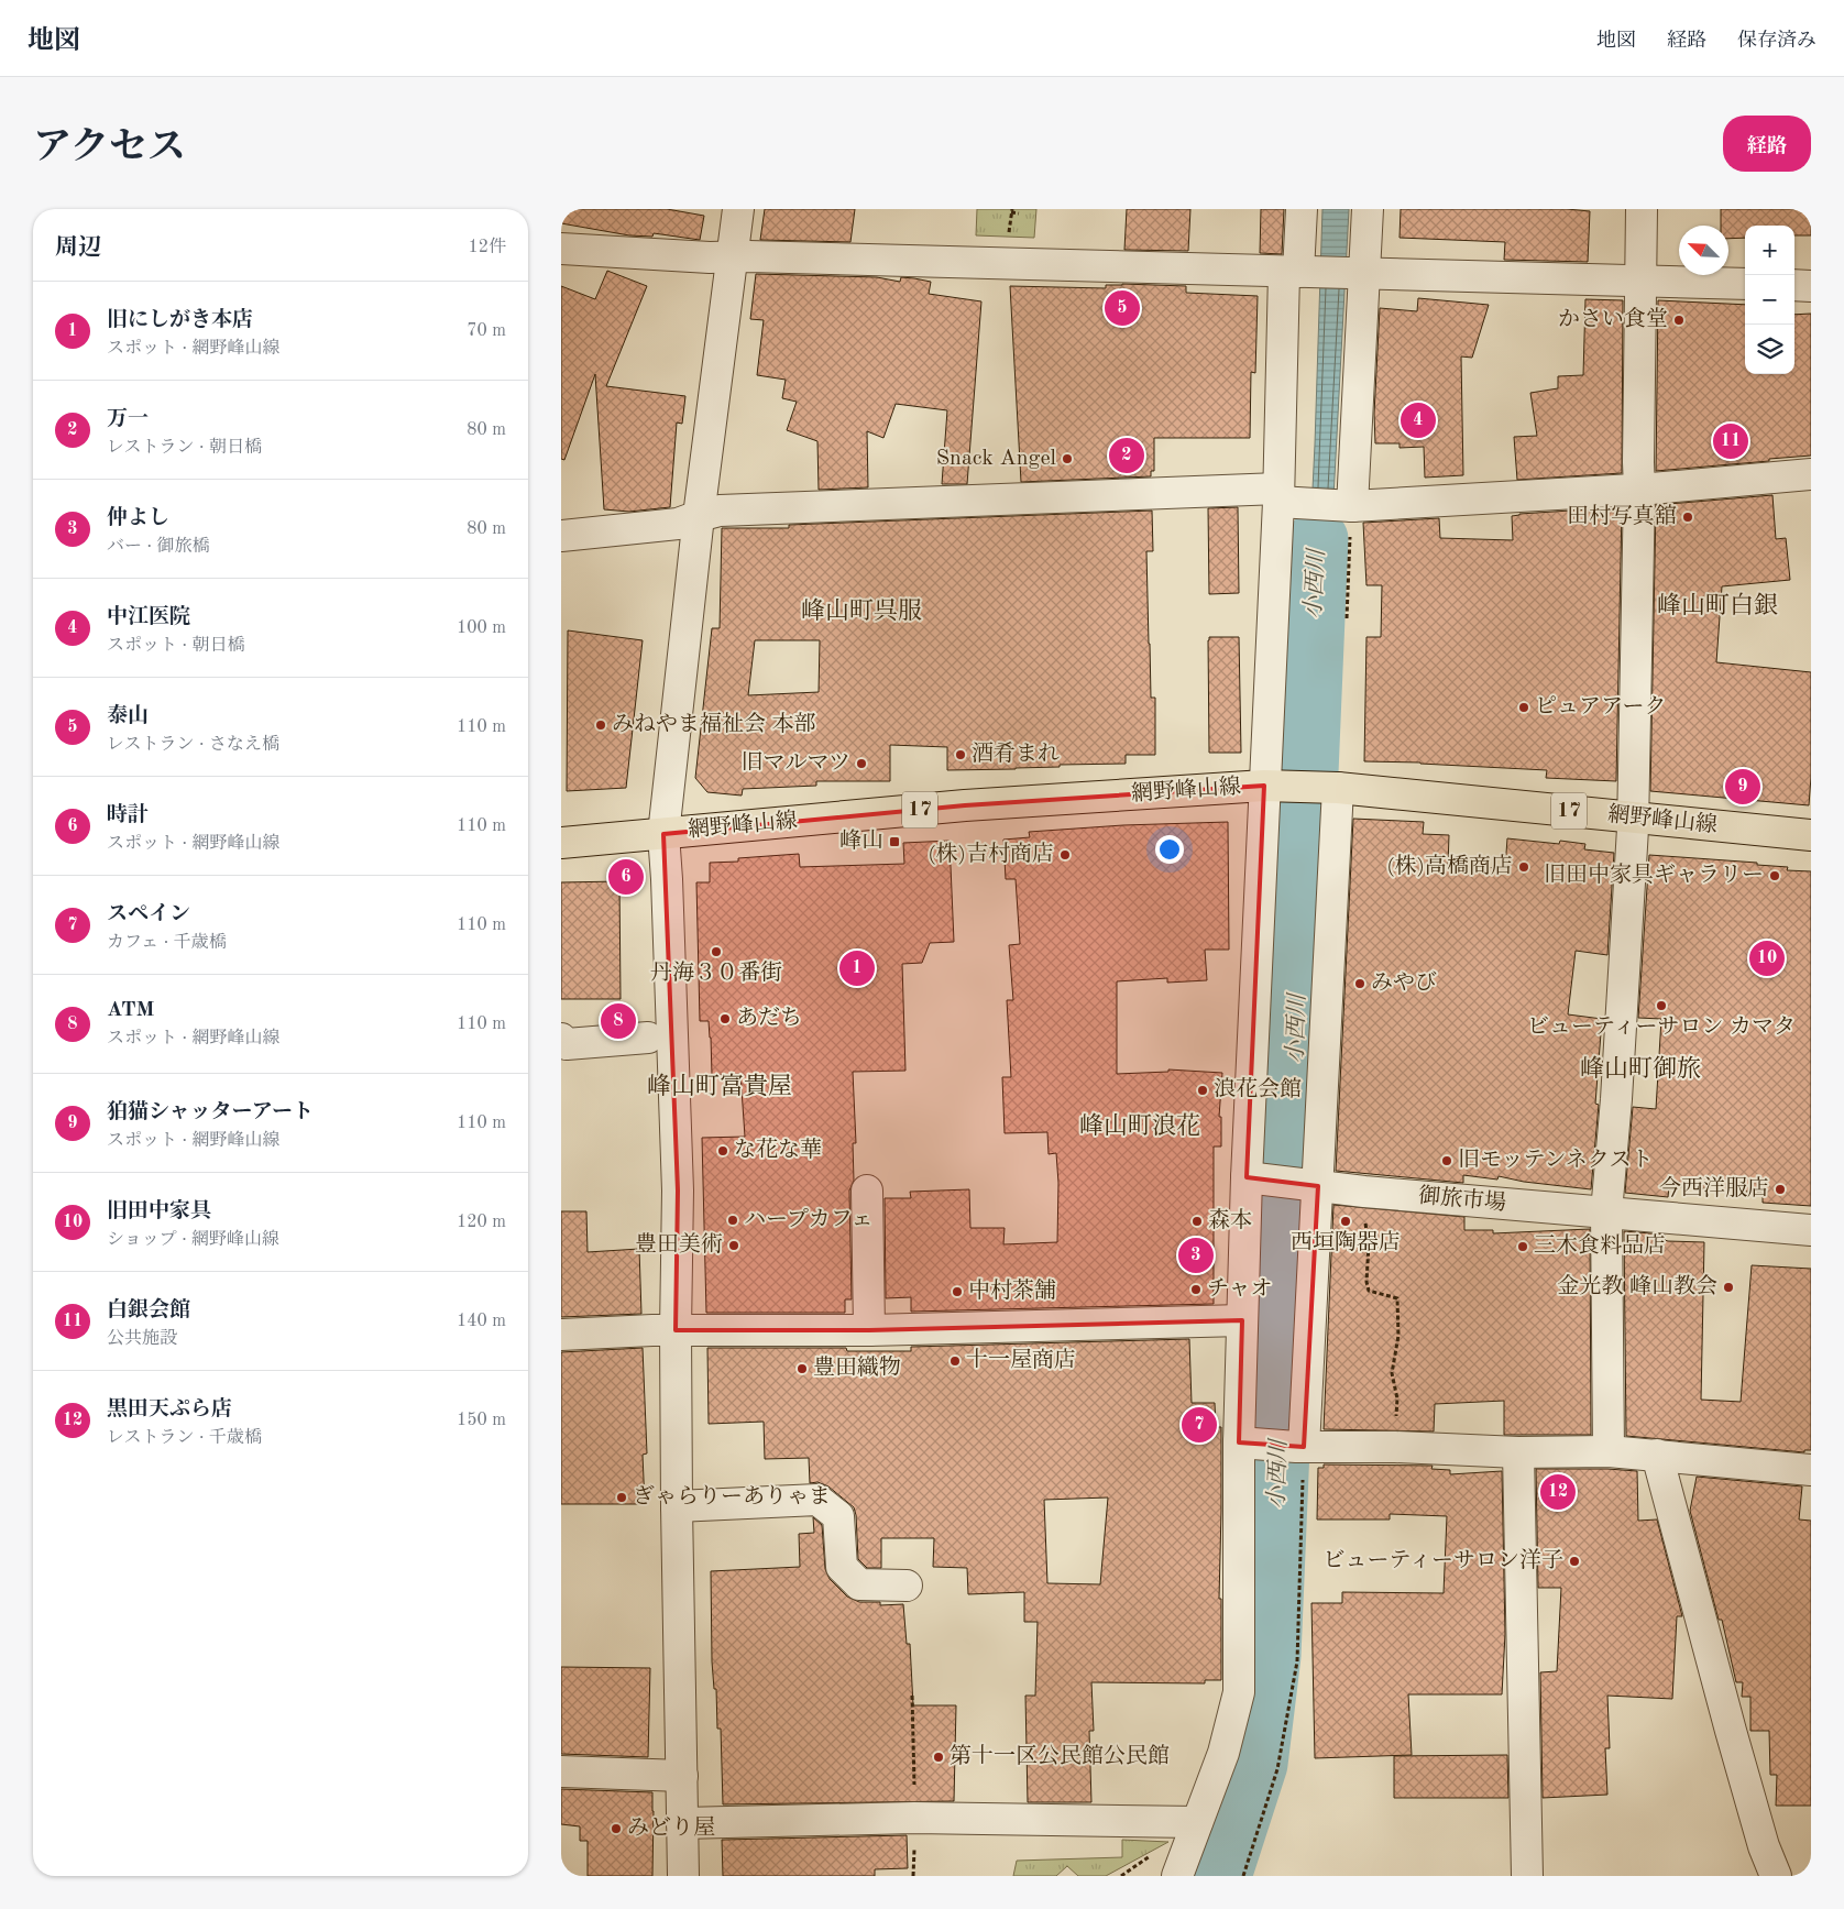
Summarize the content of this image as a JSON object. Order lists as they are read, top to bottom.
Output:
{
  "streets": {
    "main road": ["網野峰山線", "17"],
    "street": ["御旅市場"]
  },
  "districts": [
    "峰山町白銀",
    "峰山町呉服",
    "峰山町御旅",
    "峰山町富貴屋",
    "峰山町浪花"
  ],
  "water": ["小西川"],
  "places": {
    "other": [
      "かさい食堂",
      "Snack Angel",
      "田村写真舘",
      "ピュアアーク",
      "みねやま福祉会 本部",
      "酒肴まれ",
      "旧マルマツ",
      "(株)吉村商店",
      "(株)高橋商店",
      "旧田中家具ギャラリー",
      "丹海３０番街",
      "みやび",
      "ビューティーサロン カマタ",
      "あだち",
      "浪花会館",
      "な花な華",
      "旧モッテンネクスト",
      "今西洋服店",
      "ハープカフェ",
      "森本",
      "西垣陶器店",
      "豊田美術",
      "三木食料品店",
      "金光教 峰山教会",
      "チャオ",
      "中村茶舗",
      "十一屋商店",
      "豊田織物",
      "ぎゃらりーありゃま",
      "ビューティーサロン洋子",
      "第十一区公民館公民館",
      "みどり屋"
    ],
    "transit": ["峰山"]
  },
  "north": "top left",
  "page": {
    "header": "地図",
    "nav": ["地図", "経路", "保存済み"],
    "title": "アクセス",
    "buttons": "経路",
    "heading": ["周辺", "12件"],
    "map_buttons": ["+", "−"],
    "list": [
      {
        "mark": "1",
        "name": "旧にしがき本店",
        "note": "スポット · 網野峰山線",
        "value": "70 m"
      },
      {
        "mark": "2",
        "name": "万一",
        "note": "レストラン · 朝日橋",
        "value": "80 m"
      },
      {
        "mark": "3",
        "name": "仲よし",
        "note": "バー · 御旅橋",
        "value": "80 m"
      },
      {
        "mark": "4",
        "name": "中江医院",
        "note": "スポット · 朝日橋",
        "value": "100 m"
      },
      {
        "mark": "5",
        "name": "泰山",
        "note": "レストラン · さなえ橋",
        "value": "110 m"
      },
      {
        "mark": "6",
        "name": "時計",
        "note": "スポット · 網野峰山線",
        "value": "110 m"
      },
      {
        "mark": "7",
        "name": "スペイン",
        "note": "カフェ · 千歳橋",
        "value": "110 m"
      },
      {
        "mark": "8",
        "name": "ATM",
        "note": "スポット · 網野峰山線",
        "value": "110 m"
      },
      {
        "mark": "9",
        "name": "狛猫シャッターアート",
        "note": "スポット · 網野峰山線",
        "value": "110 m"
      },
      {
        "mark": "10",
        "name": "旧田中家具",
        "note": "ショップ · 網野峰山線",
        "value": "120 m"
      },
      {
        "mark": "11",
        "name": "白銀会館",
        "note": "公共施設",
        "value": "140 m"
      },
      {
        "mark": "12",
        "name": "黒田天ぷら店",
        "note": "レストラン · 千歳橋",
        "value": "150 m"
      }
    ],
    "pins": [
      "5",
      "4",
      "11",
      "2",
      "9",
      "6",
      "10",
      "1",
      "8",
      "3",
      "7",
      "12"
    ]
  }
}
